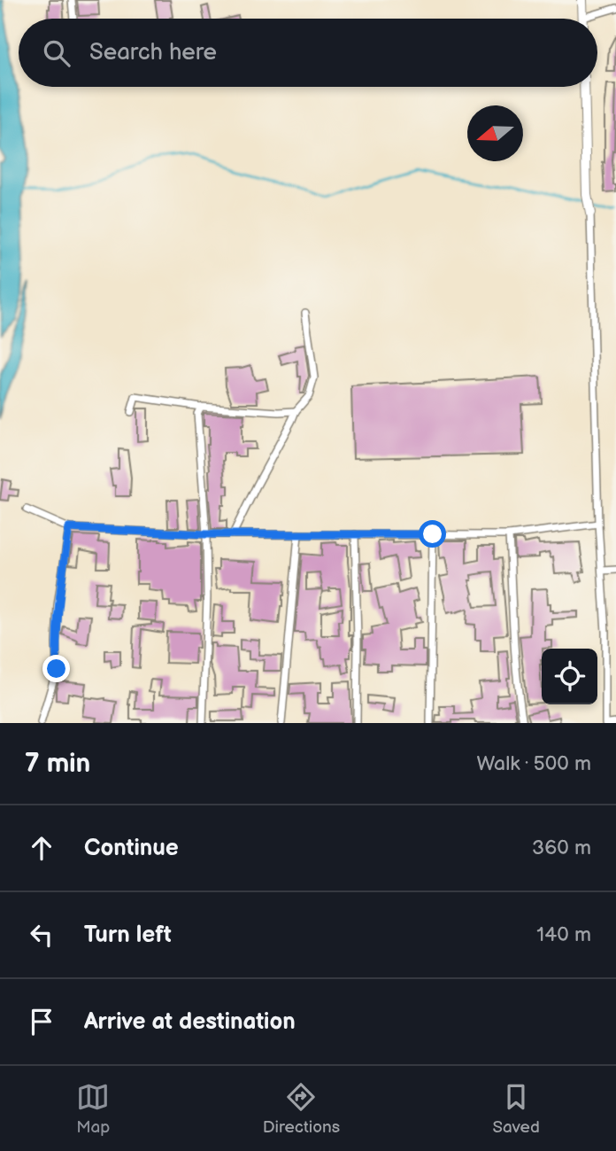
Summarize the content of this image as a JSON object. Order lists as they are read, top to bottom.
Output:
{
  "north": "left",
  "page": {
    "search": "Search here",
    "heading": ["7 min", "Walk · 500 m"],
    "list": [
      ["Continue", "360 m"],
      ["Turn left", "140 m"],
      "Arrive at destination"
    ],
    "nav": ["Map", "Directions", "Saved"]
  }
}
